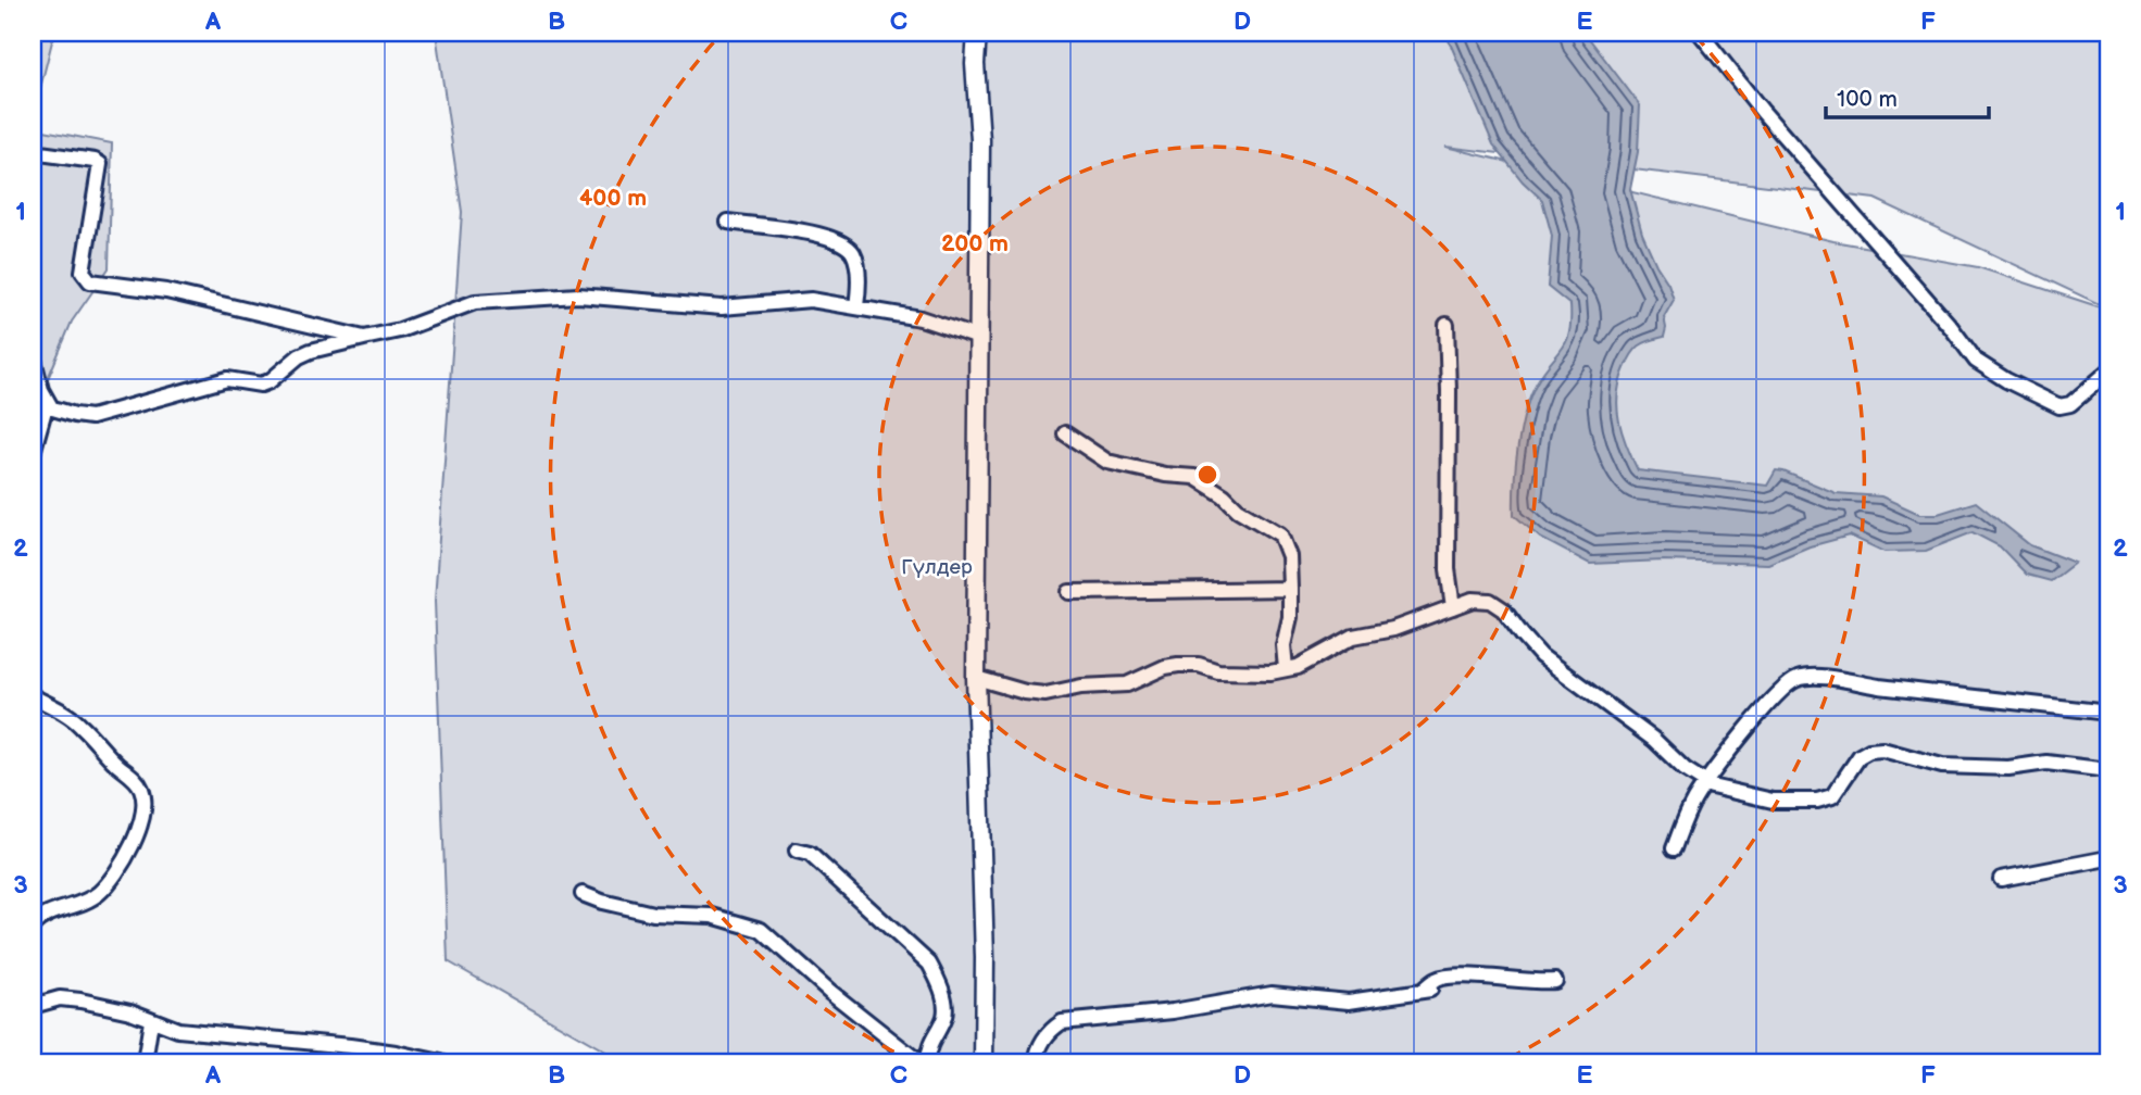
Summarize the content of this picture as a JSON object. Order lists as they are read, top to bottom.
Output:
{
  "parks": ["Гүлдер"],
  "scale_bar": "100 m",
  "grid": {
    "columns": [
      "A",
      "B",
      "C",
      "D",
      "E",
      "F"
    ],
    "rows": ["1", "2", "3"]
  },
  "rings": ["400 m", "200 m"]
}
